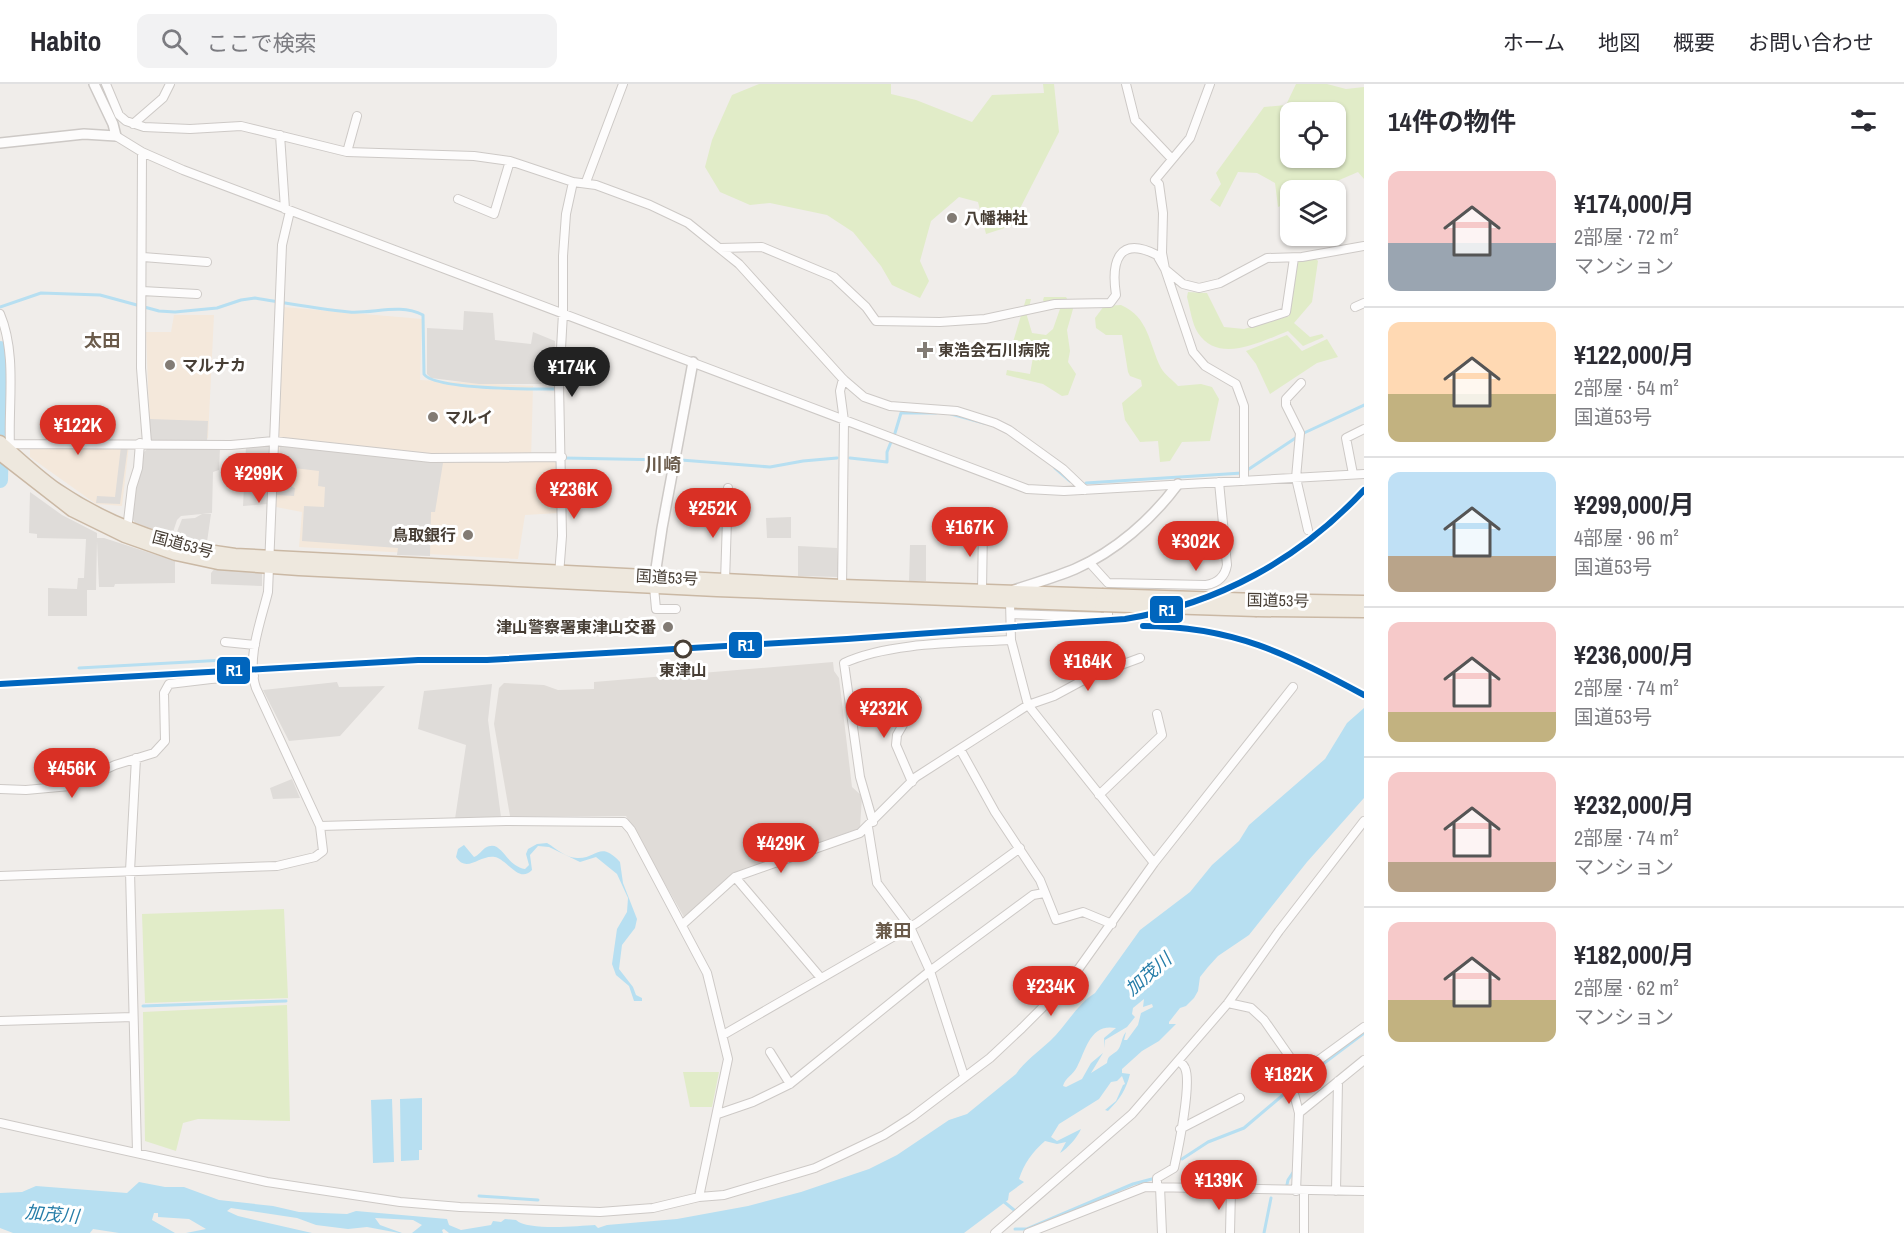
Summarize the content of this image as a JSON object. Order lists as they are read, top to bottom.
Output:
{
  "streets": {
    "highway": ["国道53号"]
  },
  "districts": ["太田", "川崎", "兼田"],
  "water": ["加茂川"],
  "places": {
    "other": [
      "八幡神社",
      "マルナカ",
      "マルイ",
      "鳥取銀行",
      "津山警察署東津山交番",
      "東津山"
    ],
    "health": ["東浩会石川病院"]
  },
  "lines": ["transit line R1"],
  "page": {
    "header": "Habito",
    "search": "ここで検索",
    "nav": [
      "ホーム",
      "地図",
      "概要",
      "お問い合わせ"
    ],
    "heading": "14件の物件",
    "list": [
      {
        "name": "¥174,000/月",
        "note": "2部屋 · 72 m² · マンション"
      },
      {
        "name": "¥122,000/月",
        "note": "2部屋 · 54 m² · 国道53号"
      },
      {
        "name": "¥299,000/月",
        "note": "4部屋 · 96 m² · 国道53号"
      },
      {
        "name": "¥236,000/月",
        "note": "2部屋 · 74 m² · 国道53号"
      },
      {
        "name": "¥232,000/月",
        "note": "2部屋 · 74 m² · マンション"
      },
      {
        "name": "¥182,000/月",
        "note": "2部屋 · 62 m² · マンション"
      }
    ],
    "price": [
      "¥174K",
      "¥122K",
      "¥299K",
      "¥236K",
      "¥252K",
      "¥167K",
      "¥302K",
      "¥164K",
      "¥232K",
      "¥456K",
      "¥429K",
      "¥234K",
      "¥182K",
      "¥139K"
    ]
  }
}
